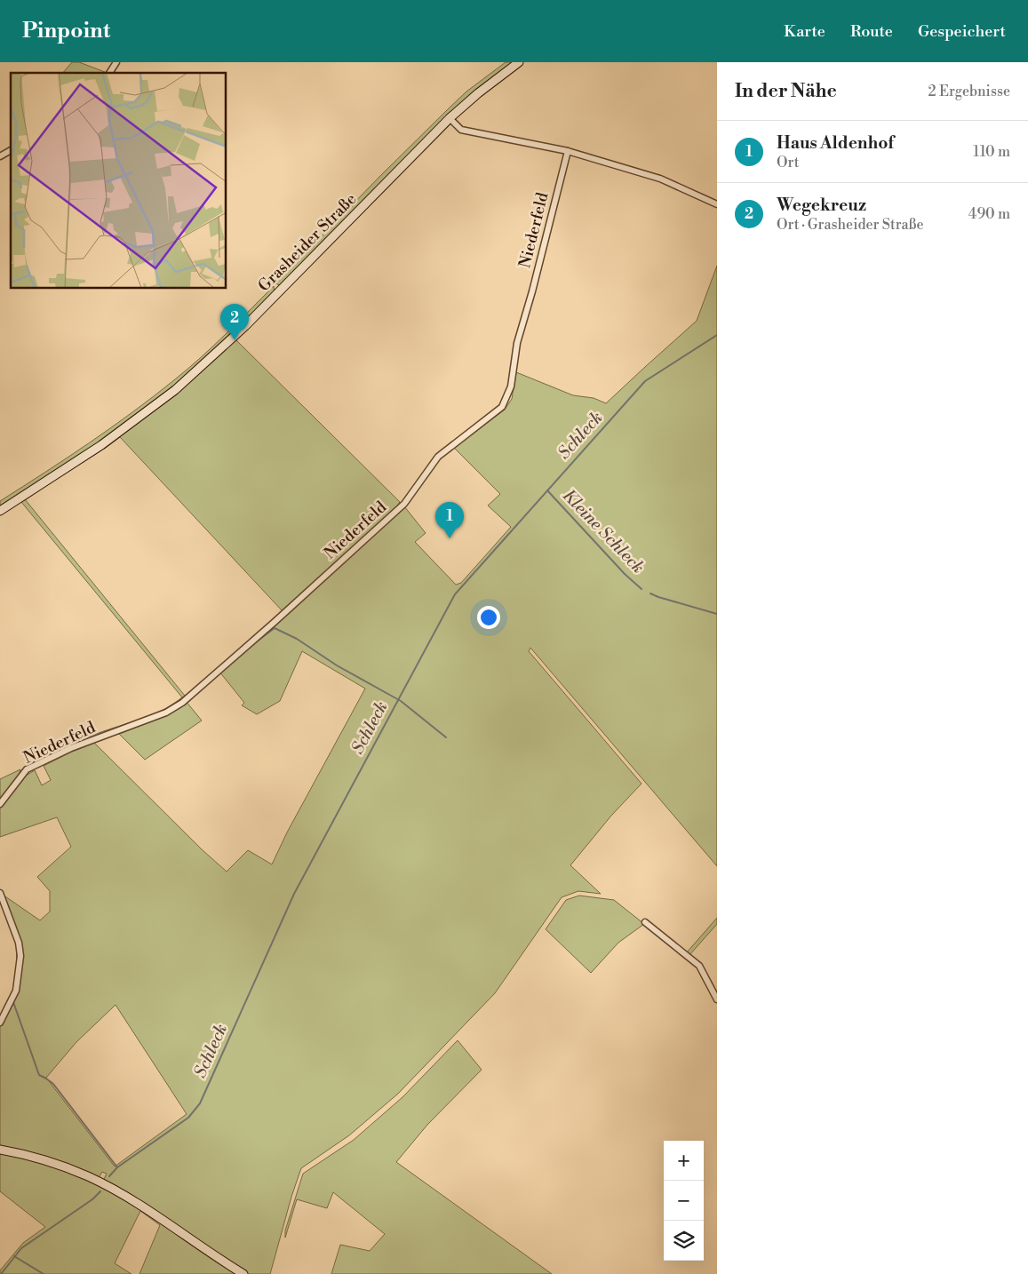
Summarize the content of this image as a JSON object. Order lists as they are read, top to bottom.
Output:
{
  "streets": {
    "street": ["Niederfeld", "Grasheider Straße"]
  },
  "water": ["Schleck", "Kleine Schleck"],
  "page": {
    "header": "Pinpoint",
    "nav": ["Karte", "Route", "Gespeichert"],
    "heading": ["In der Nähe", "2 Ergebnisse"],
    "list": [
      {
        "mark": "1",
        "name": "Haus Aldenhof",
        "note": "Ort",
        "value": "110 m"
      },
      {
        "mark": "2",
        "name": "Wegekreuz",
        "note": "Ort · Grasheider Straße",
        "value": "490 m"
      }
    ],
    "pins": ["2", "1"],
    "map_buttons": ["+", "−"]
  }
}
